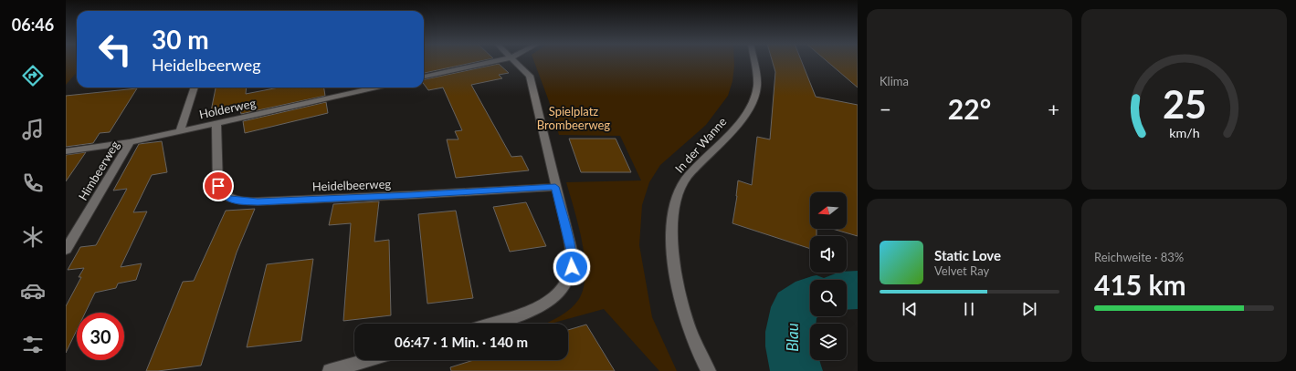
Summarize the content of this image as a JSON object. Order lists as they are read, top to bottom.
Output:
{
  "streets": {
    "street": [
      "Holderweg",
      "In der Wanne",
      "Himbeerweg",
      "Heidelbeerweg"
    ]
  },
  "crossings": [
    ["Holderweg", "Himbeerweg"],
    ["Holderweg", "Heidelbeerweg"]
  ],
  "water": ["Blau"],
  "parks": ["Spielplatz Brombeerweg"],
  "north": "left",
  "page": {
    "tabs": "06:46",
    "tile": [
      "Klima",
      ["Reichweite · 83%", "415 km"]
    ],
    "turn": ["30 m", "Heidelbeerweg"],
    "heat": ["−", "22°", "+"],
    "song": ["Static Love", "Velvet Ray"],
    "limit": "30",
    "trip": "06:47 · 1 Min. · 140 m",
    "gauge": ["25", "km/h"]
  }
}
